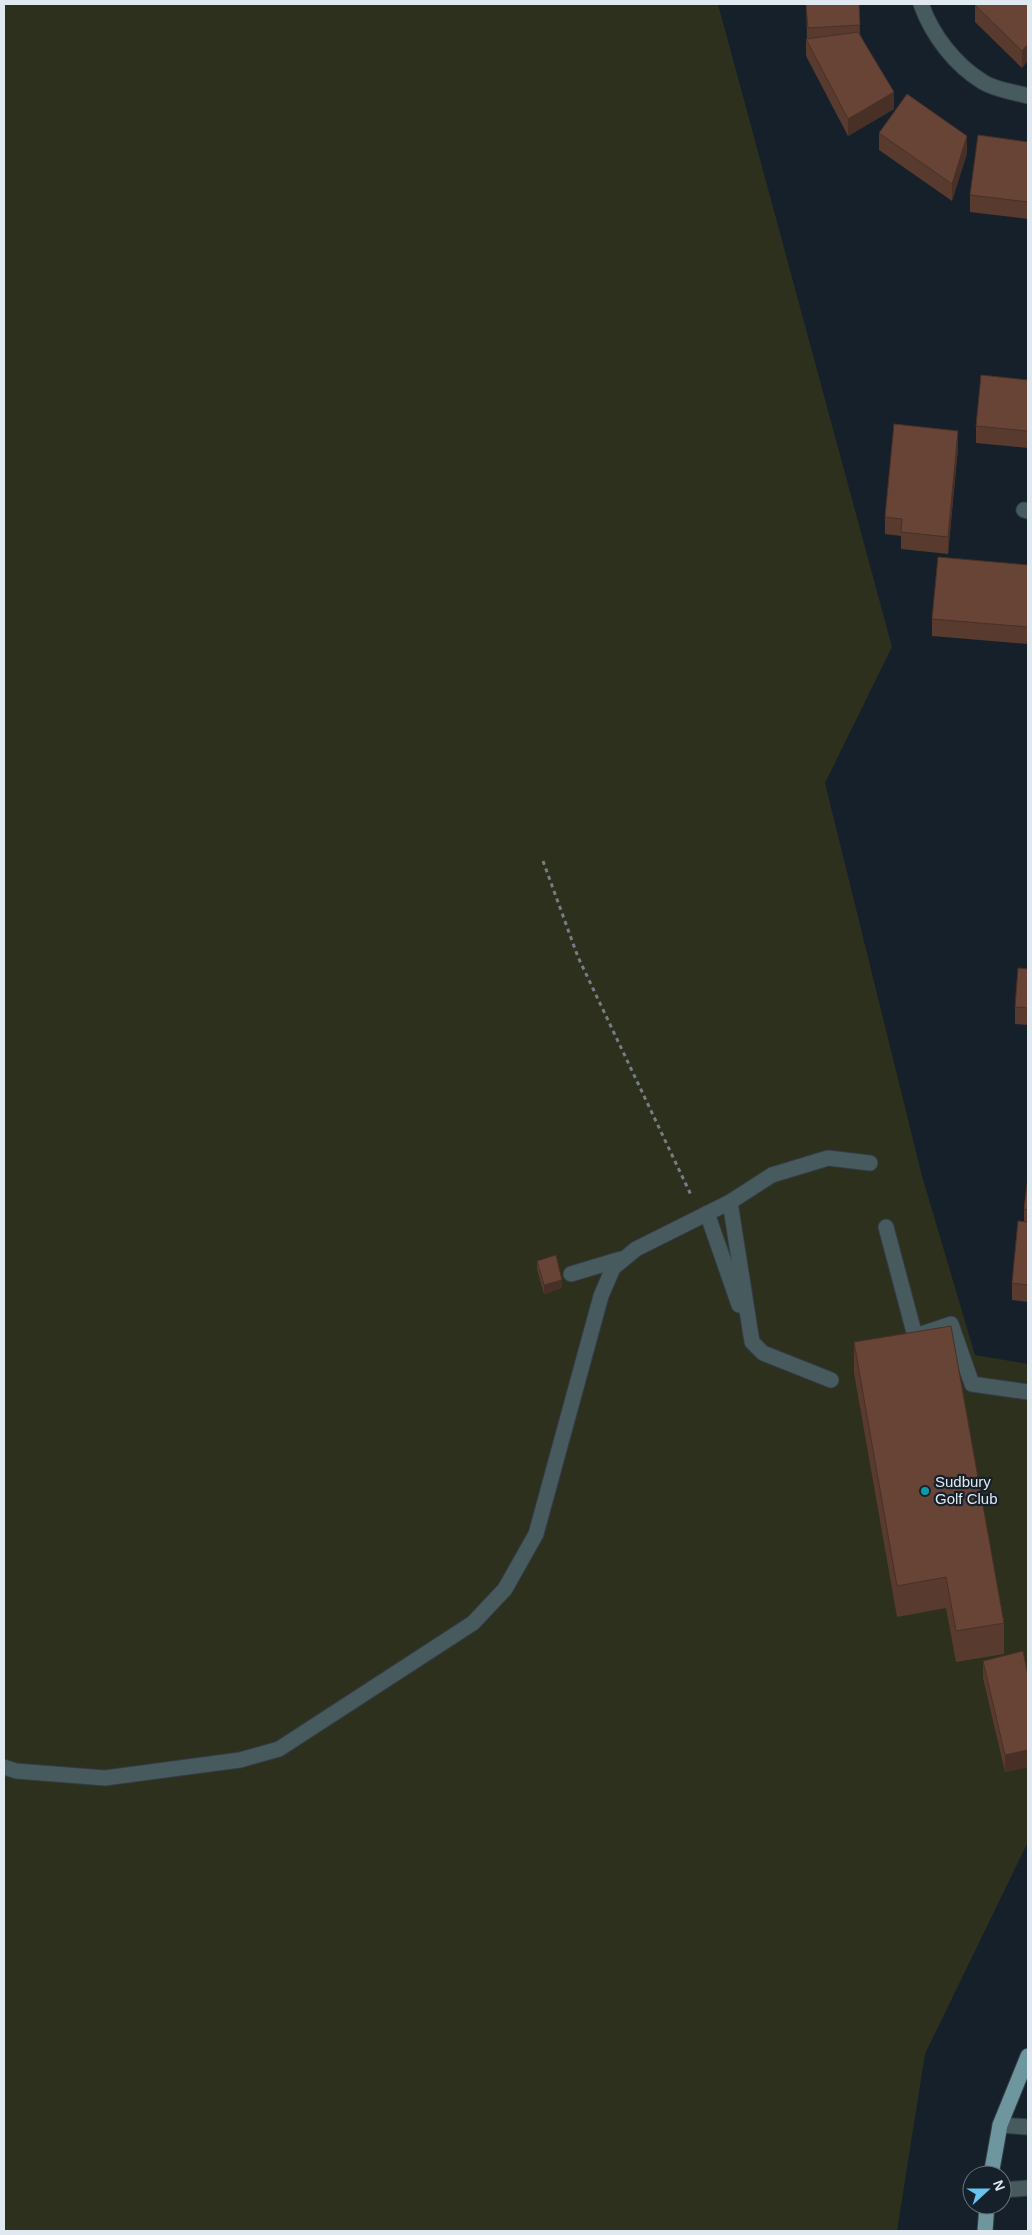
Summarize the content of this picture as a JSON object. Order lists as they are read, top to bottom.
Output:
{
  "places": ["Sudbury Golf Club"],
  "north": "right"
}
